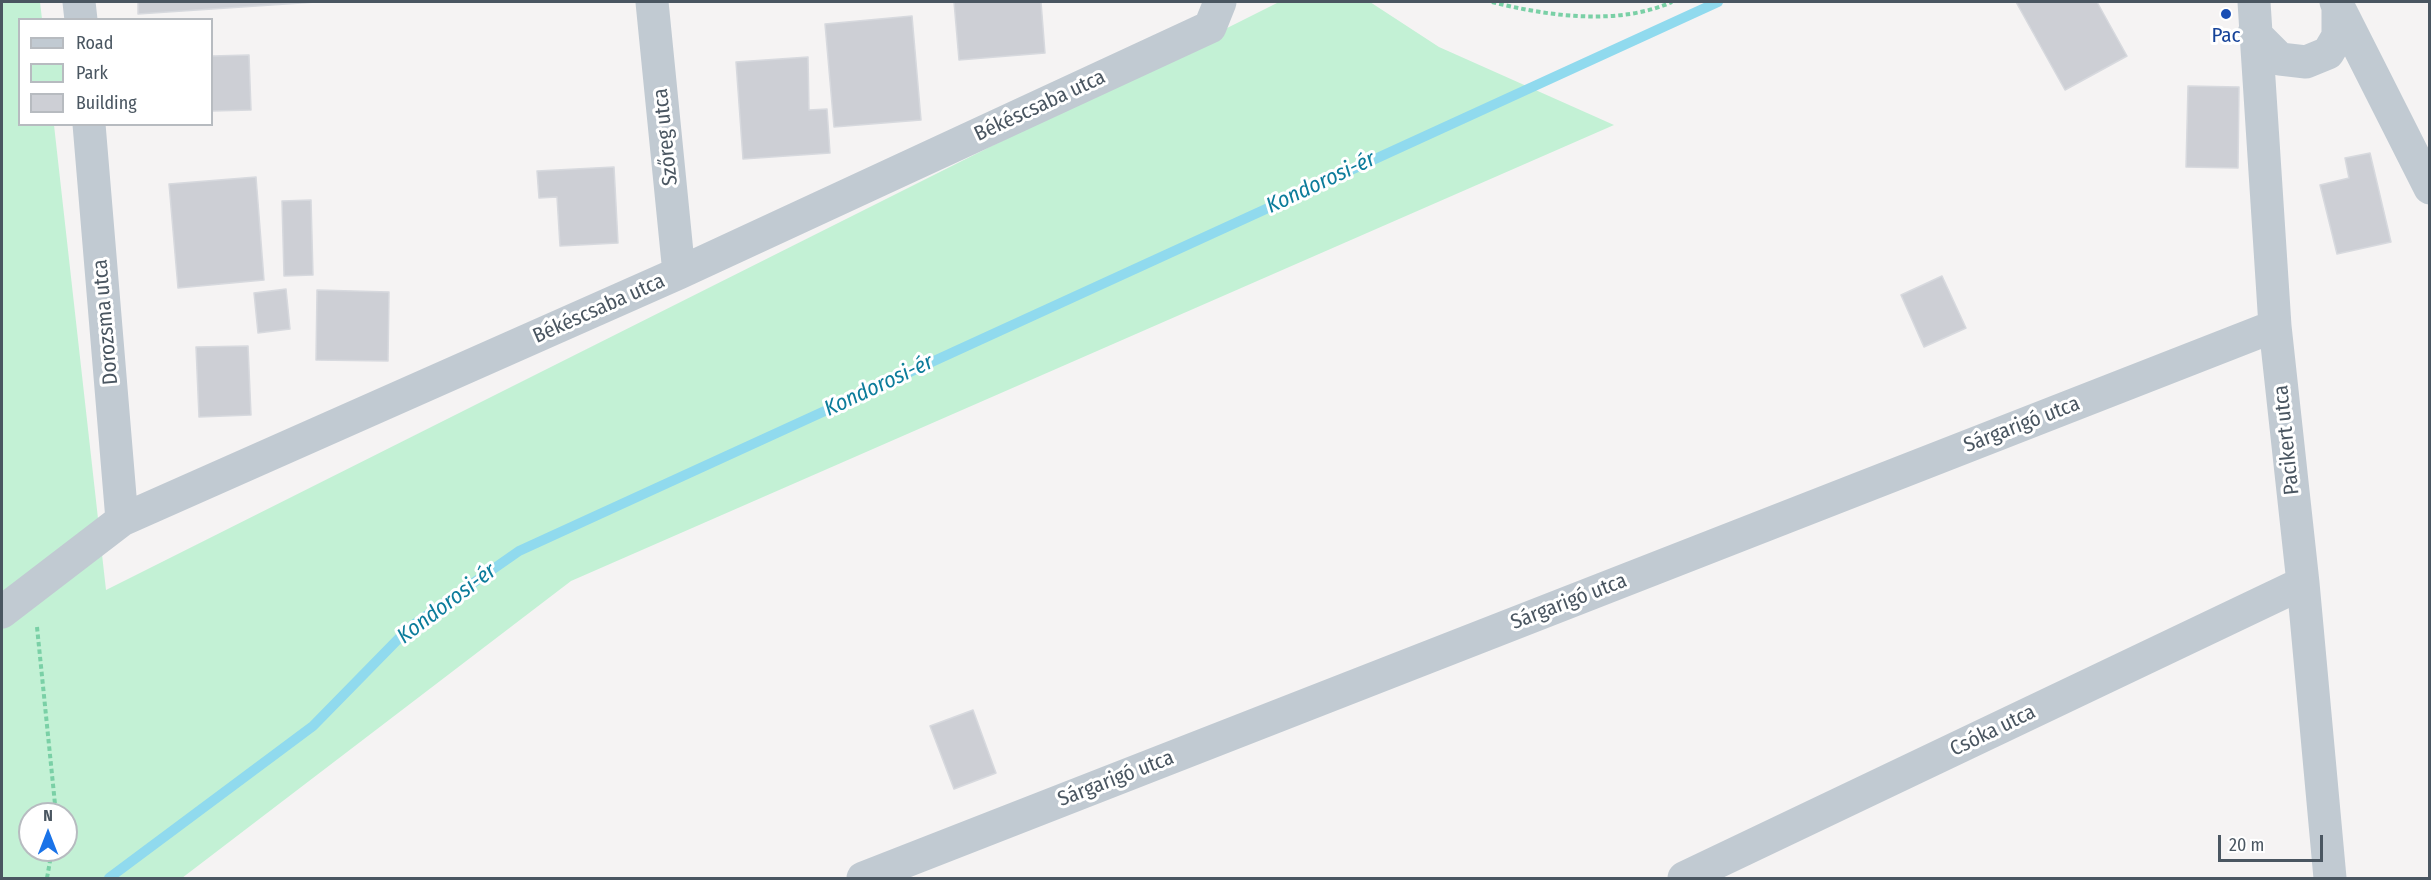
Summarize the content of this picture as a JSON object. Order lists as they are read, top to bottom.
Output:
{
  "streets": {
    "street": [
      "Békéscsaba utca",
      "Szőreg utca",
      "Dorozsma utca",
      "Sárgarigó utca",
      "Pacikert utca",
      "Csóka utca"
    ]
  },
  "crossings": [
    ["Békéscsaba utca", "Szőreg utca"],
    ["Békéscsaba utca", "Dorozsma utca"],
    ["Sárgarigó utca", "Pacikert utca"],
    ["Pacikert utca", "Csóka utca"]
  ],
  "water": ["Kondorosi-ér"],
  "places": ["Pac"],
  "legend": ["Road", "Park", "Building"],
  "scale_bar": "20 m",
  "north": "top"
}
